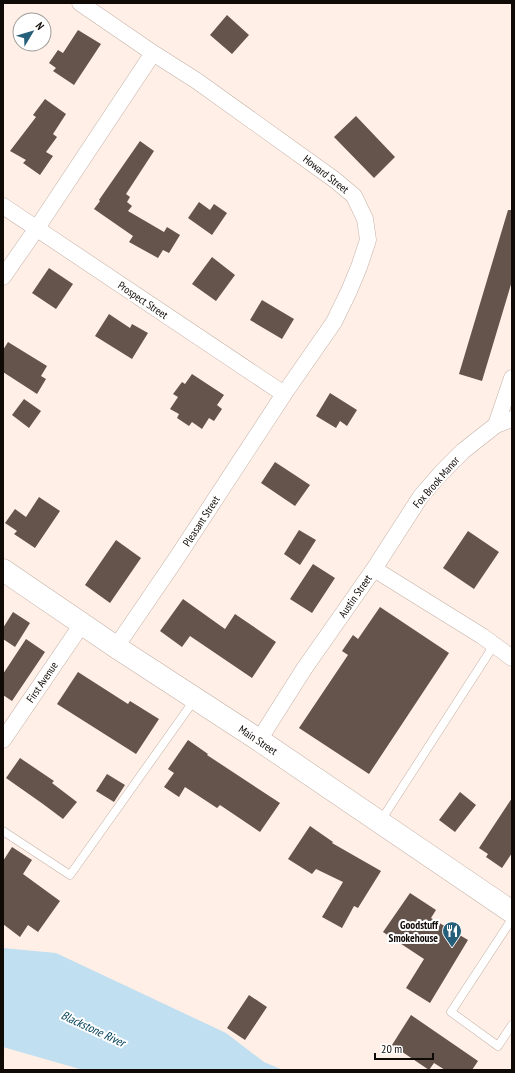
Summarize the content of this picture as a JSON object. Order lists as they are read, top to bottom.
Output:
{
  "streets": {
    "main road": ["Main Street"],
    "street": [
      "Howard Street",
      "Prospect Street",
      "Fox Brook Manor",
      "Pleasant Street",
      "Austin Street",
      "First Avenue"
    ]
  },
  "crossings": [
    ["Howard Street", "Prospect Street"],
    ["Howard Street", "Pleasant Street"],
    ["Prospect Street", "Pleasant Street"],
    ["Fox Brook Manor", "Austin Street"],
    ["Pleasant Street", "Main Street"],
    ["Austin Street", "Main Street"],
    ["First Avenue", "Main Street"]
  ],
  "water": ["Blackstone River"],
  "places": {
    "restaurant": ["Goodstuff Smokehouse"]
  },
  "scale_bar": "20 m",
  "north": "top right"
}
